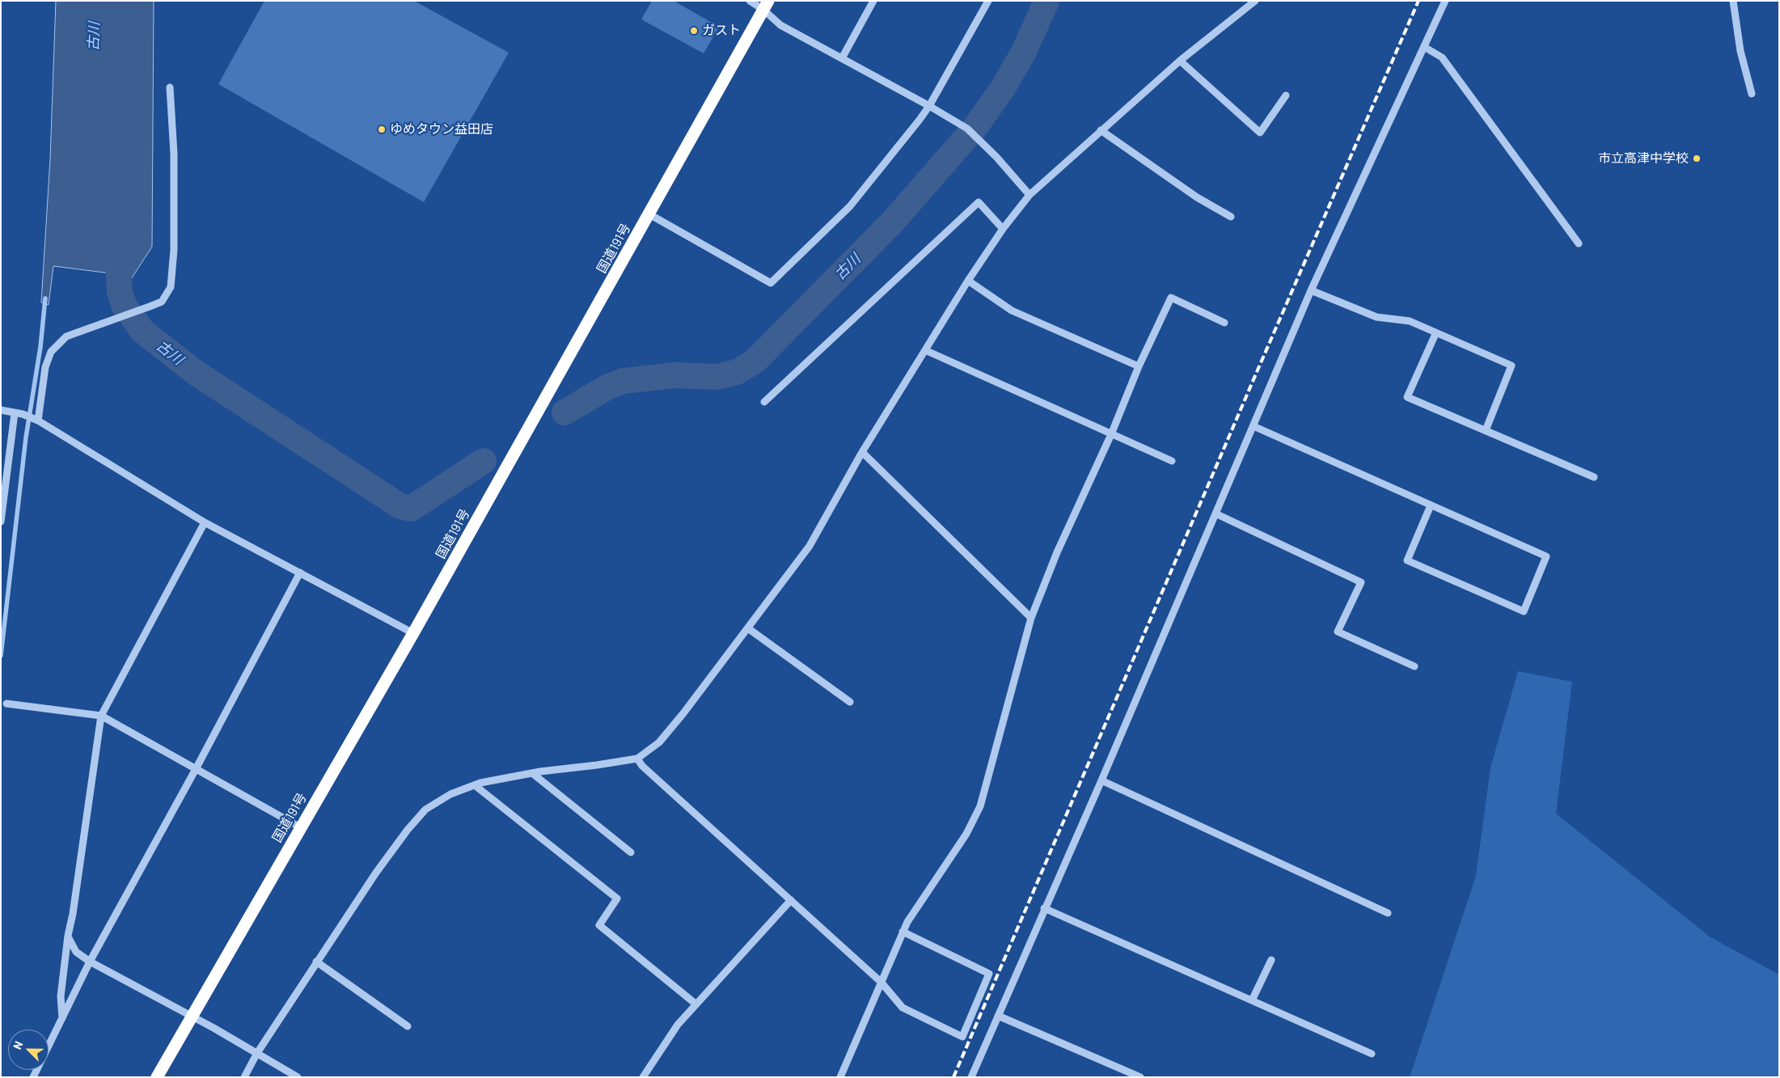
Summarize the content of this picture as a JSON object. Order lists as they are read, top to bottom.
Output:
{
  "streets": {
    "highway": ["国道191号"]
  },
  "water": ["古川"],
  "places": ["ガスト", "ゆめタウン益田店", "市立高津中学校"],
  "north": "top left"
}
